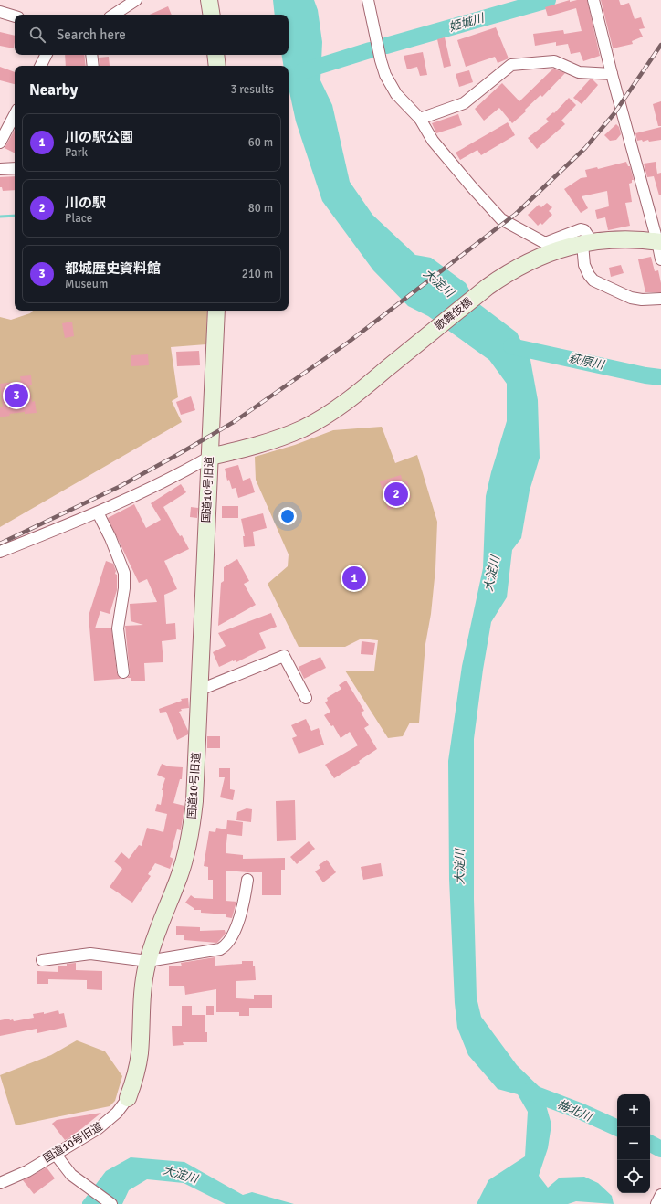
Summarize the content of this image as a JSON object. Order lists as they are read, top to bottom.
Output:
{
  "streets": {
    "street": ["歌舞伎橋", "国道10号旧道"]
  },
  "crossings": [
    ["歌舞伎橋", "国道10号旧道"]
  ],
  "water": [
    "姫城川",
    "大淀川",
    "萩原川",
    "梅北川"
  ],
  "page": {
    "search": "Search here",
    "heading": ["Nearby", "3 results"],
    "list": [
      {
        "mark": "1",
        "name": "川の駅公園",
        "note": "Park",
        "value": "60 m"
      },
      {
        "mark": "2",
        "name": "川の駅",
        "note": "Place",
        "value": "80 m"
      },
      {
        "mark": "3",
        "name": "都城歴史資料館",
        "note": "Museum",
        "value": "210 m"
      }
    ],
    "pins": ["3", "2", "1"],
    "map_buttons": ["+", "−"]
  }
}
